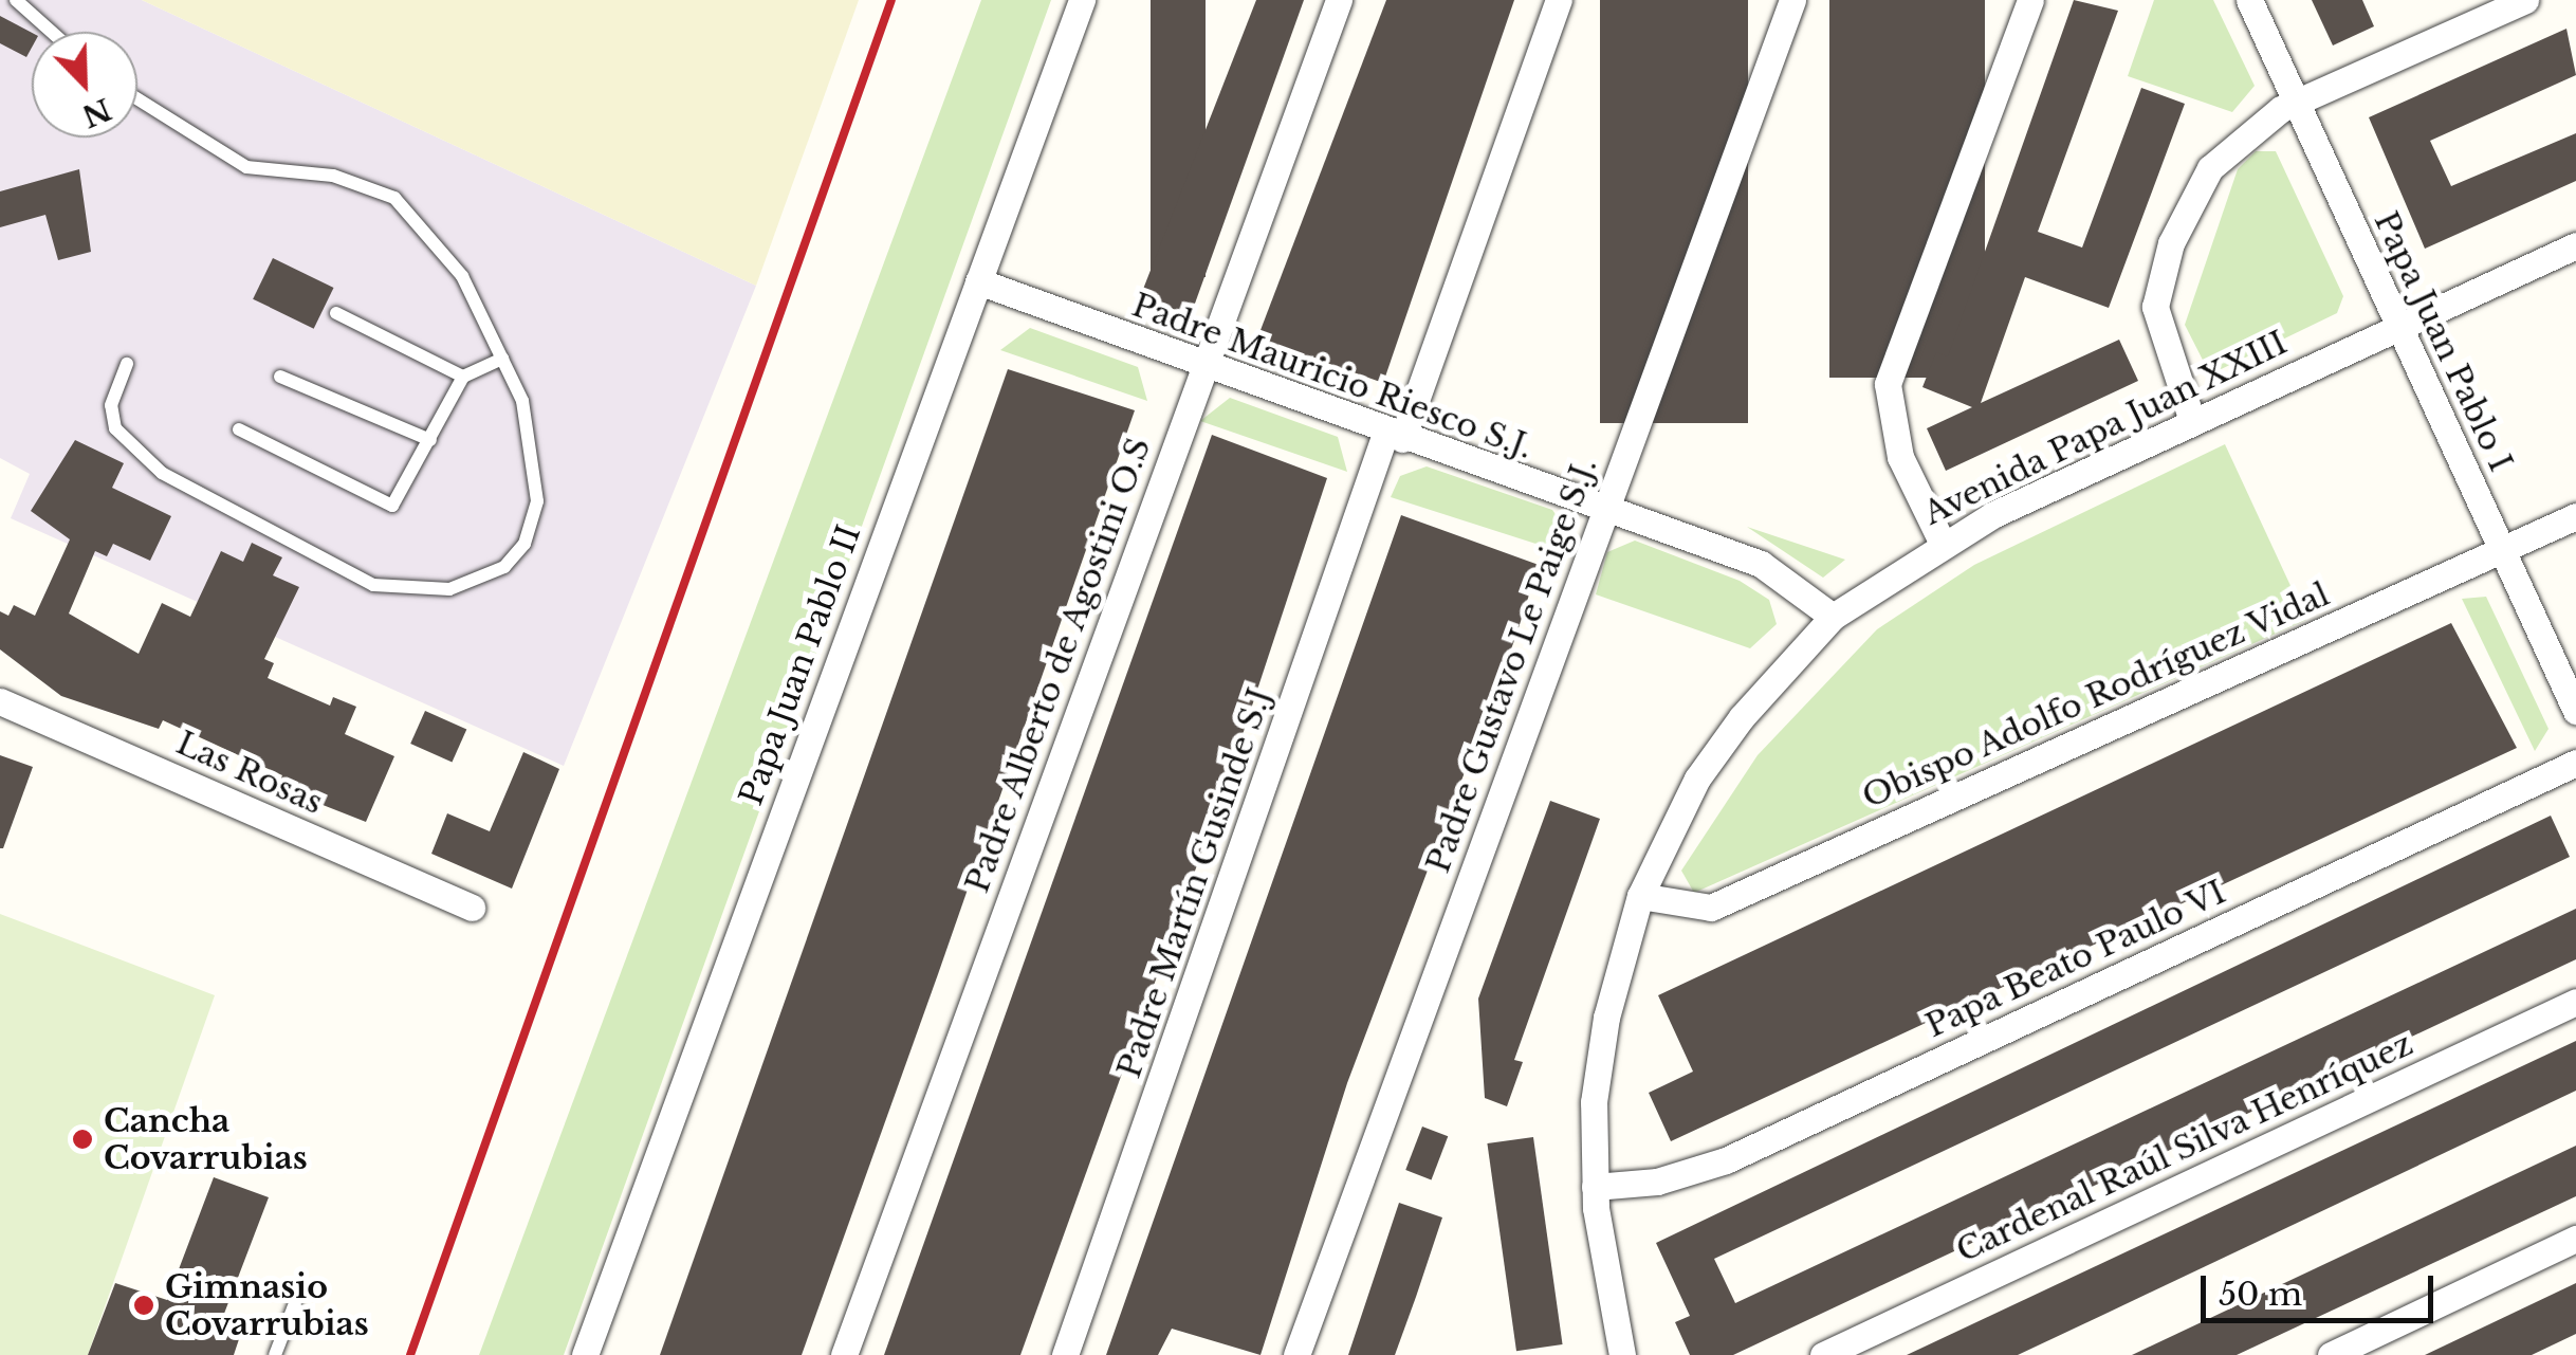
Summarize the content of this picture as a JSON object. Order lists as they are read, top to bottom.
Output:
{
  "streets": {
    "street": [
      "Papa Juan Pablo I",
      "Padre Mauricio Riesco S.J.",
      "Avenida Papa Juan XXIII",
      "Papa Juan Pablo II",
      "Padre Alberto de Agostini O.S",
      "Padre Gustavo Le Paige S.J.",
      "Obispo Adolfo Rodríguez Vidal",
      "Las Rosas",
      "Padre Martín Gusinde S.J",
      "Papa Beato Paulo VI",
      "Cardenal Raúl Silva Henríquez"
    ]
  },
  "crossings": [
    ["Papa Juan Pablo I", "Avenida Papa Juan XXIII"],
    ["Papa Juan Pablo I", "Obispo Adolfo Rodríguez Vidal"],
    ["Padre Mauricio Riesco S.J.", "Avenida Papa Juan XXIII"],
    ["Padre Mauricio Riesco S.J.", "Papa Juan Pablo II"],
    ["Padre Mauricio Riesco S.J.", "Padre Alberto de Agostini O.S"],
    ["Padre Mauricio Riesco S.J.", "Padre Gustavo Le Paige S.J."],
    ["Padre Mauricio Riesco S.J.", "Padre Martín Gusinde S.J"],
    ["Avenida Papa Juan XXIII", "Obispo Adolfo Rodríguez Vidal"],
    ["Avenida Papa Juan XXIII", "Papa Beato Paulo VI"]
  ],
  "places": ["Cancha Covarrubias", "Gimnasio Covarrubias"],
  "scale_bar": "50 m",
  "north": "bottom right"
}
